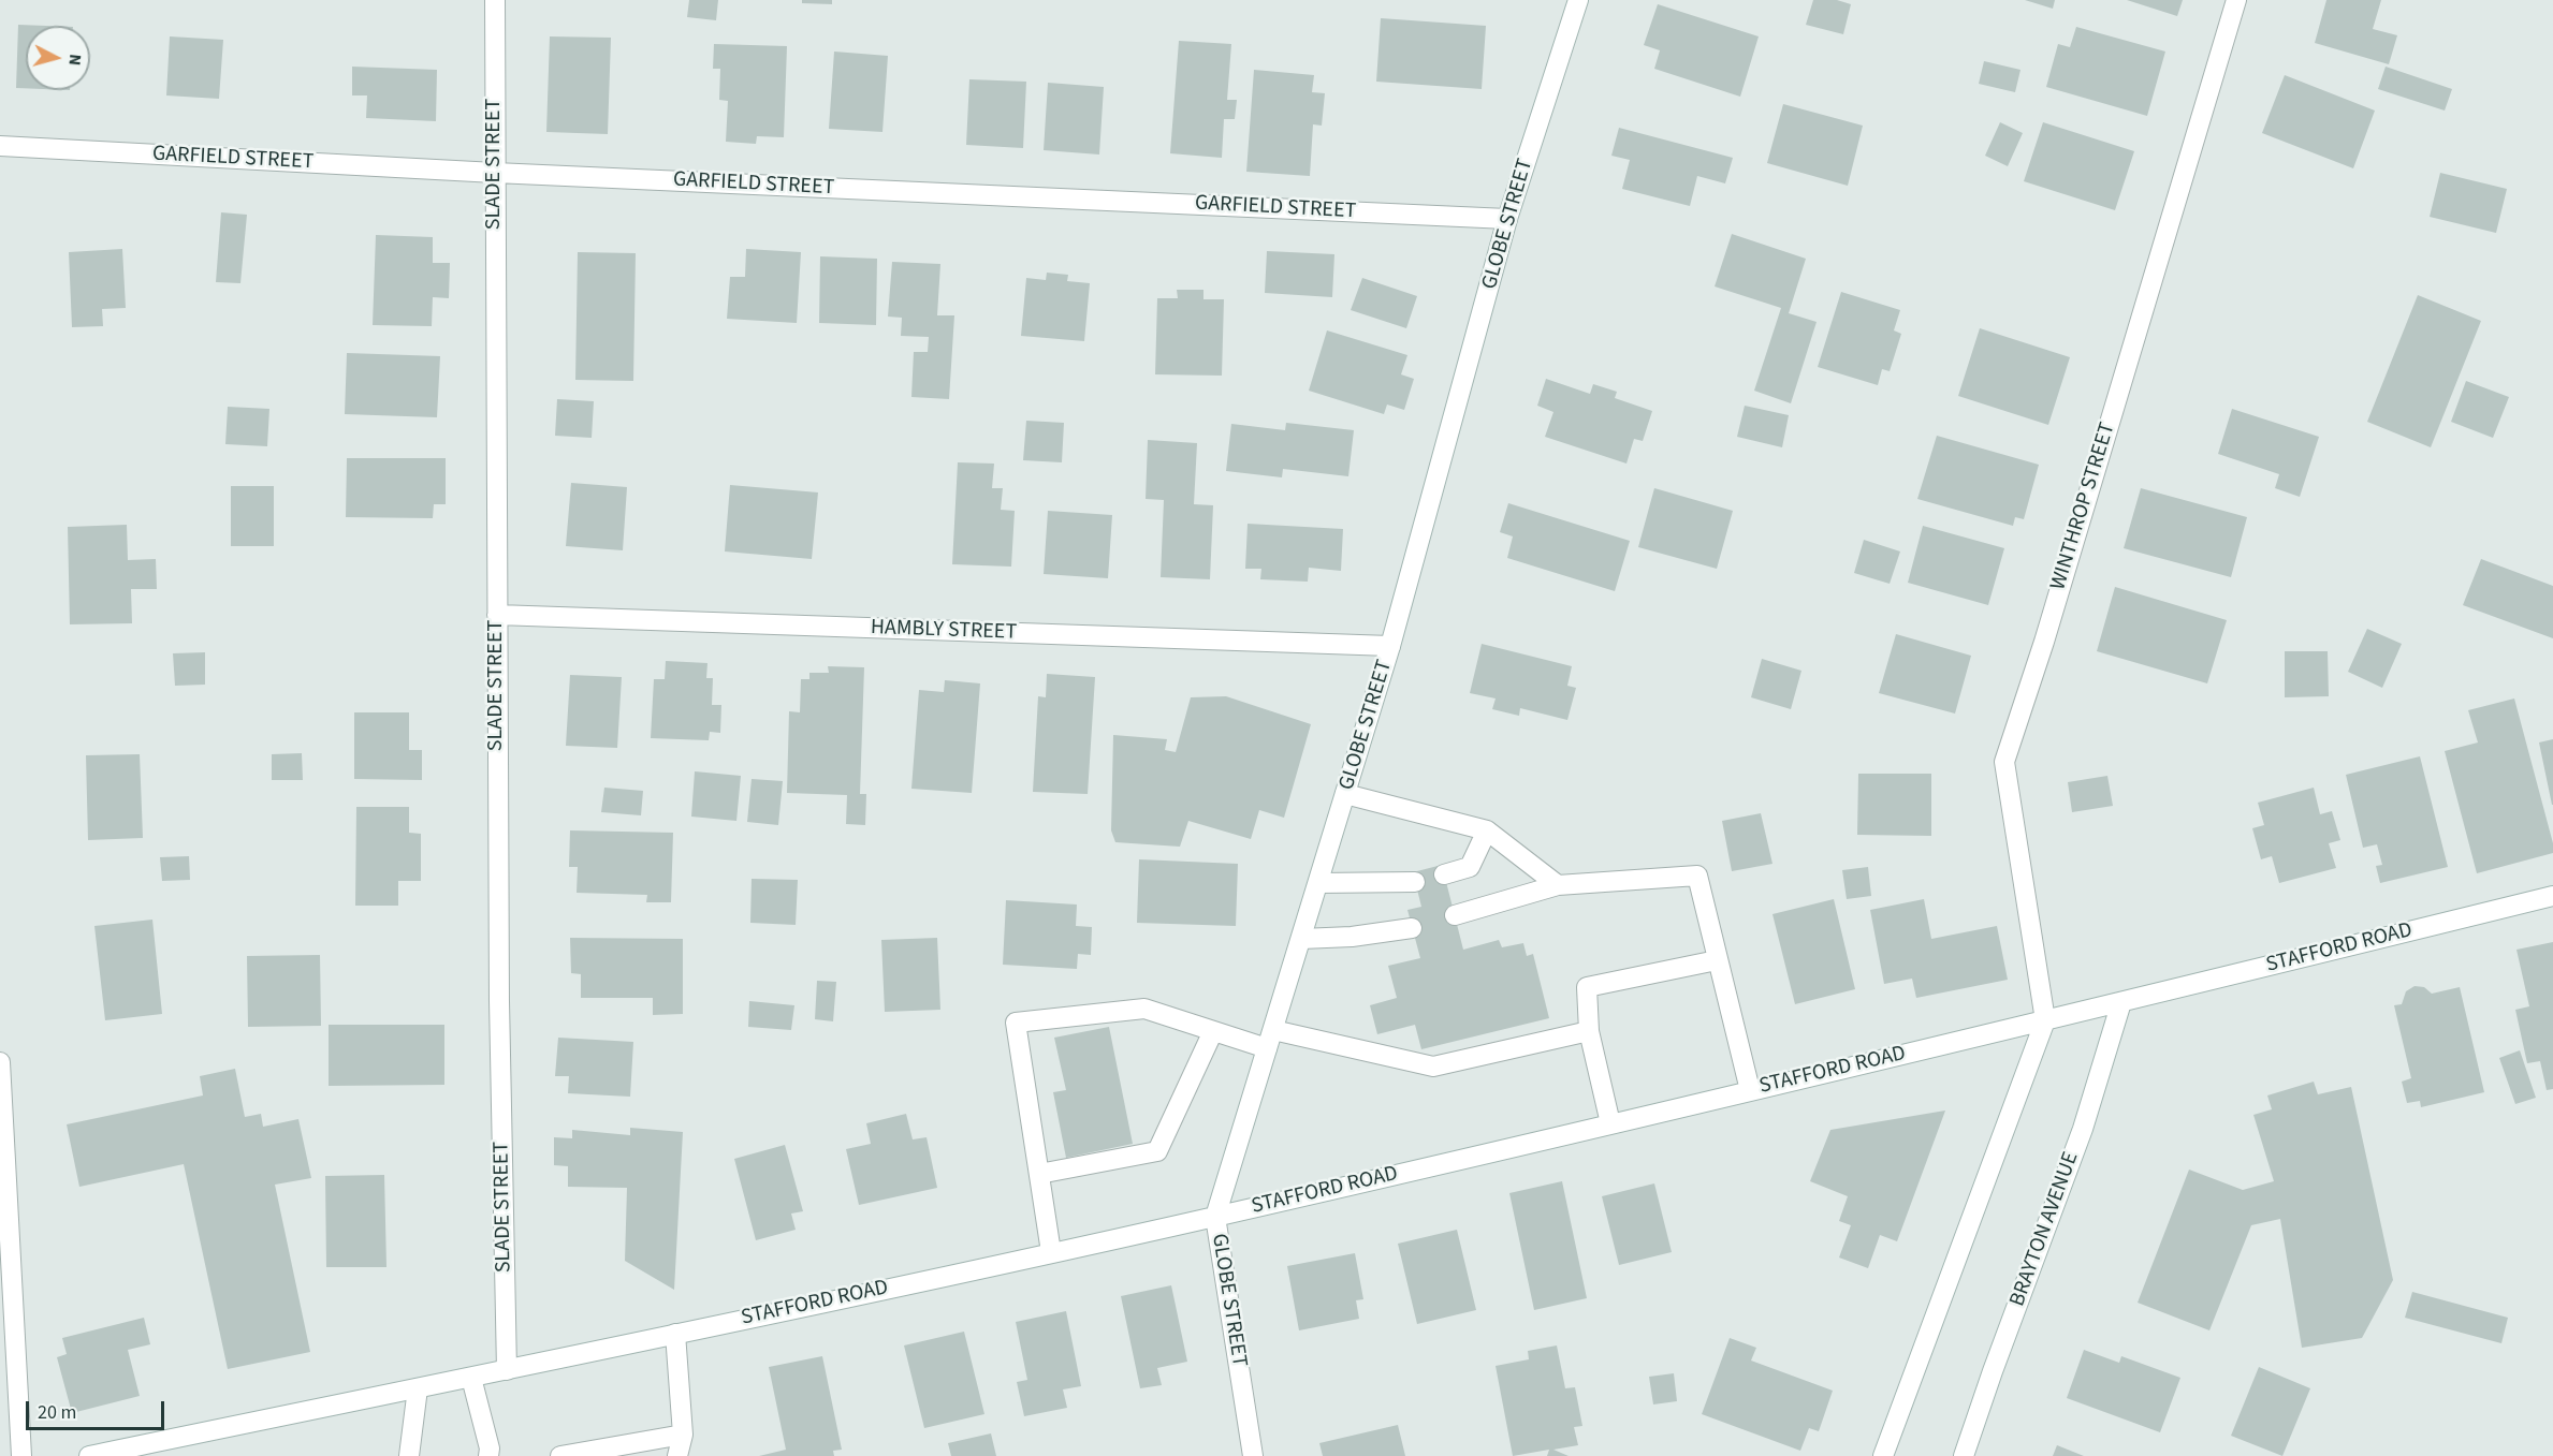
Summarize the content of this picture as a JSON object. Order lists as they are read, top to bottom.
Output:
{
  "streets": {
    "street": [
      "GARFIELD STREET",
      "SLADE STREET",
      "GLOBE STREET",
      "WINTHROP STREET",
      "HAMBLY STREET",
      "STAFFORD ROAD",
      "BRAYTON AVENUE"
    ]
  },
  "crossings": [
    ["GARFIELD STREET", "SLADE STREET"],
    ["GARFIELD STREET", "GLOBE STREET"],
    ["SLADE STREET", "HAMBLY STREET"],
    ["SLADE STREET", "STAFFORD ROAD"],
    ["GLOBE STREET", "HAMBLY STREET"],
    ["GLOBE STREET", "STAFFORD ROAD"],
    ["WINTHROP STREET", "STAFFORD ROAD"],
    ["STAFFORD ROAD", "BRAYTON AVENUE"]
  ],
  "scale_bar": "20 m",
  "north": "right"
}
